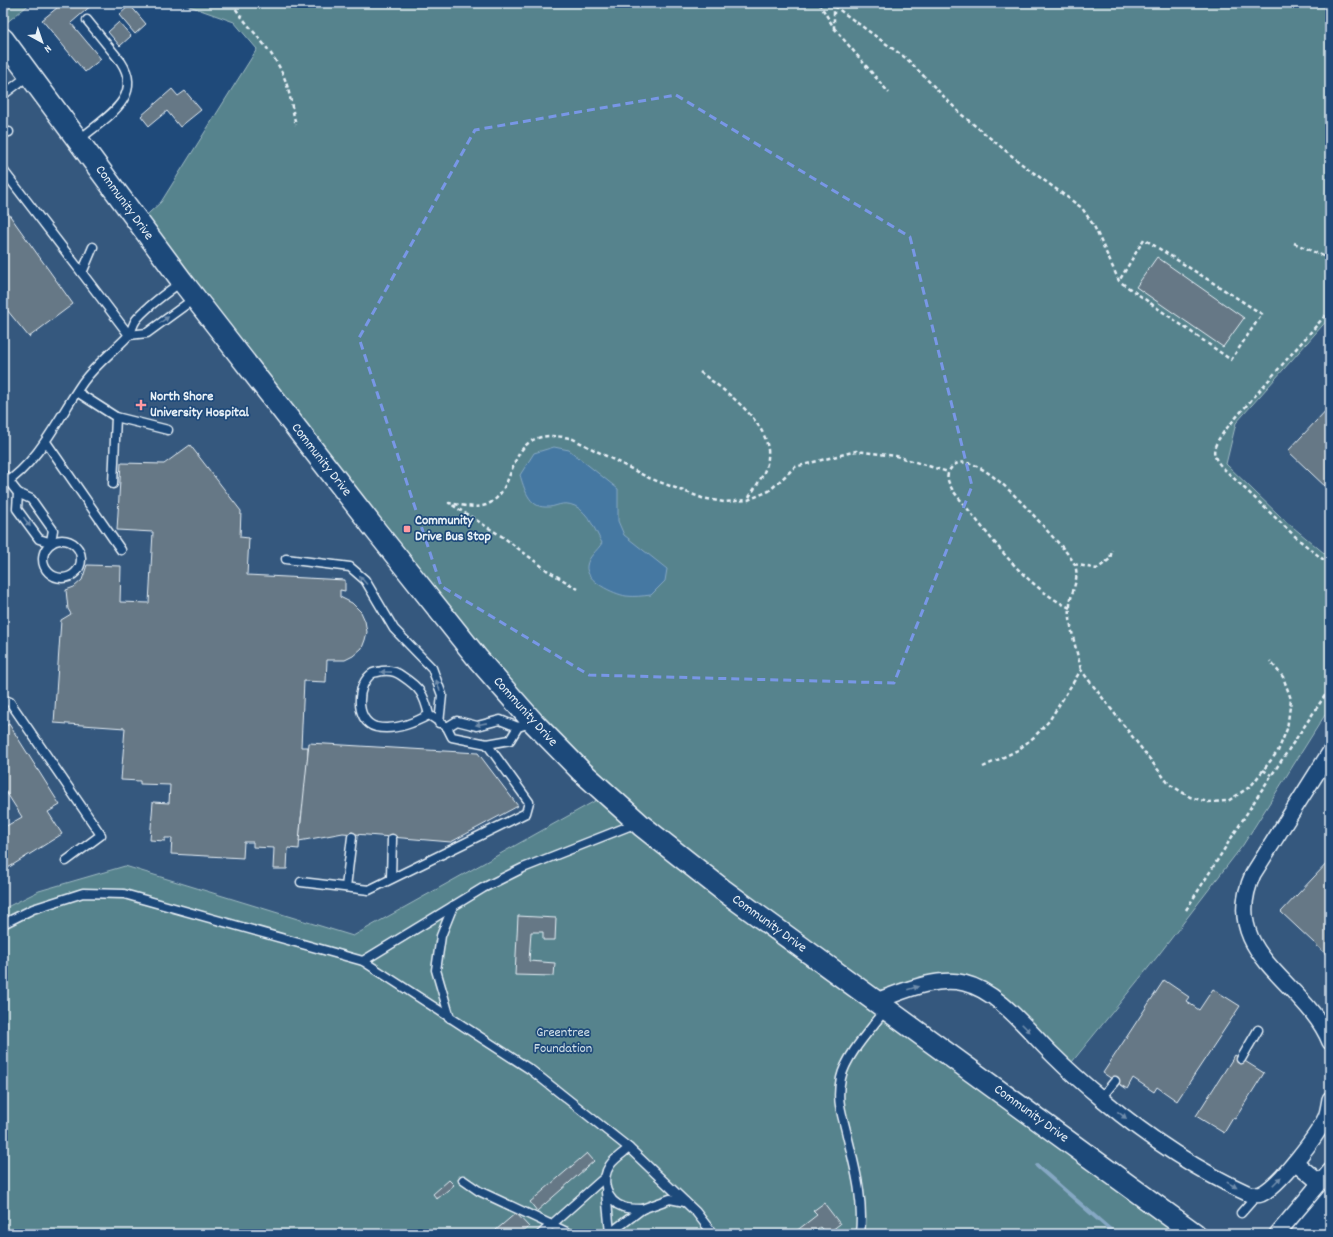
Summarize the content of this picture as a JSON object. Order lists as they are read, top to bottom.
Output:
{
  "streets": {
    "main road": ["Community Drive"]
  },
  "parks": ["Greentree Foundation"],
  "places": {
    "health": ["North Shore University Hospital"],
    "transit": ["Community Drive Bus Stop"]
  },
  "north": "bottom right"
}
